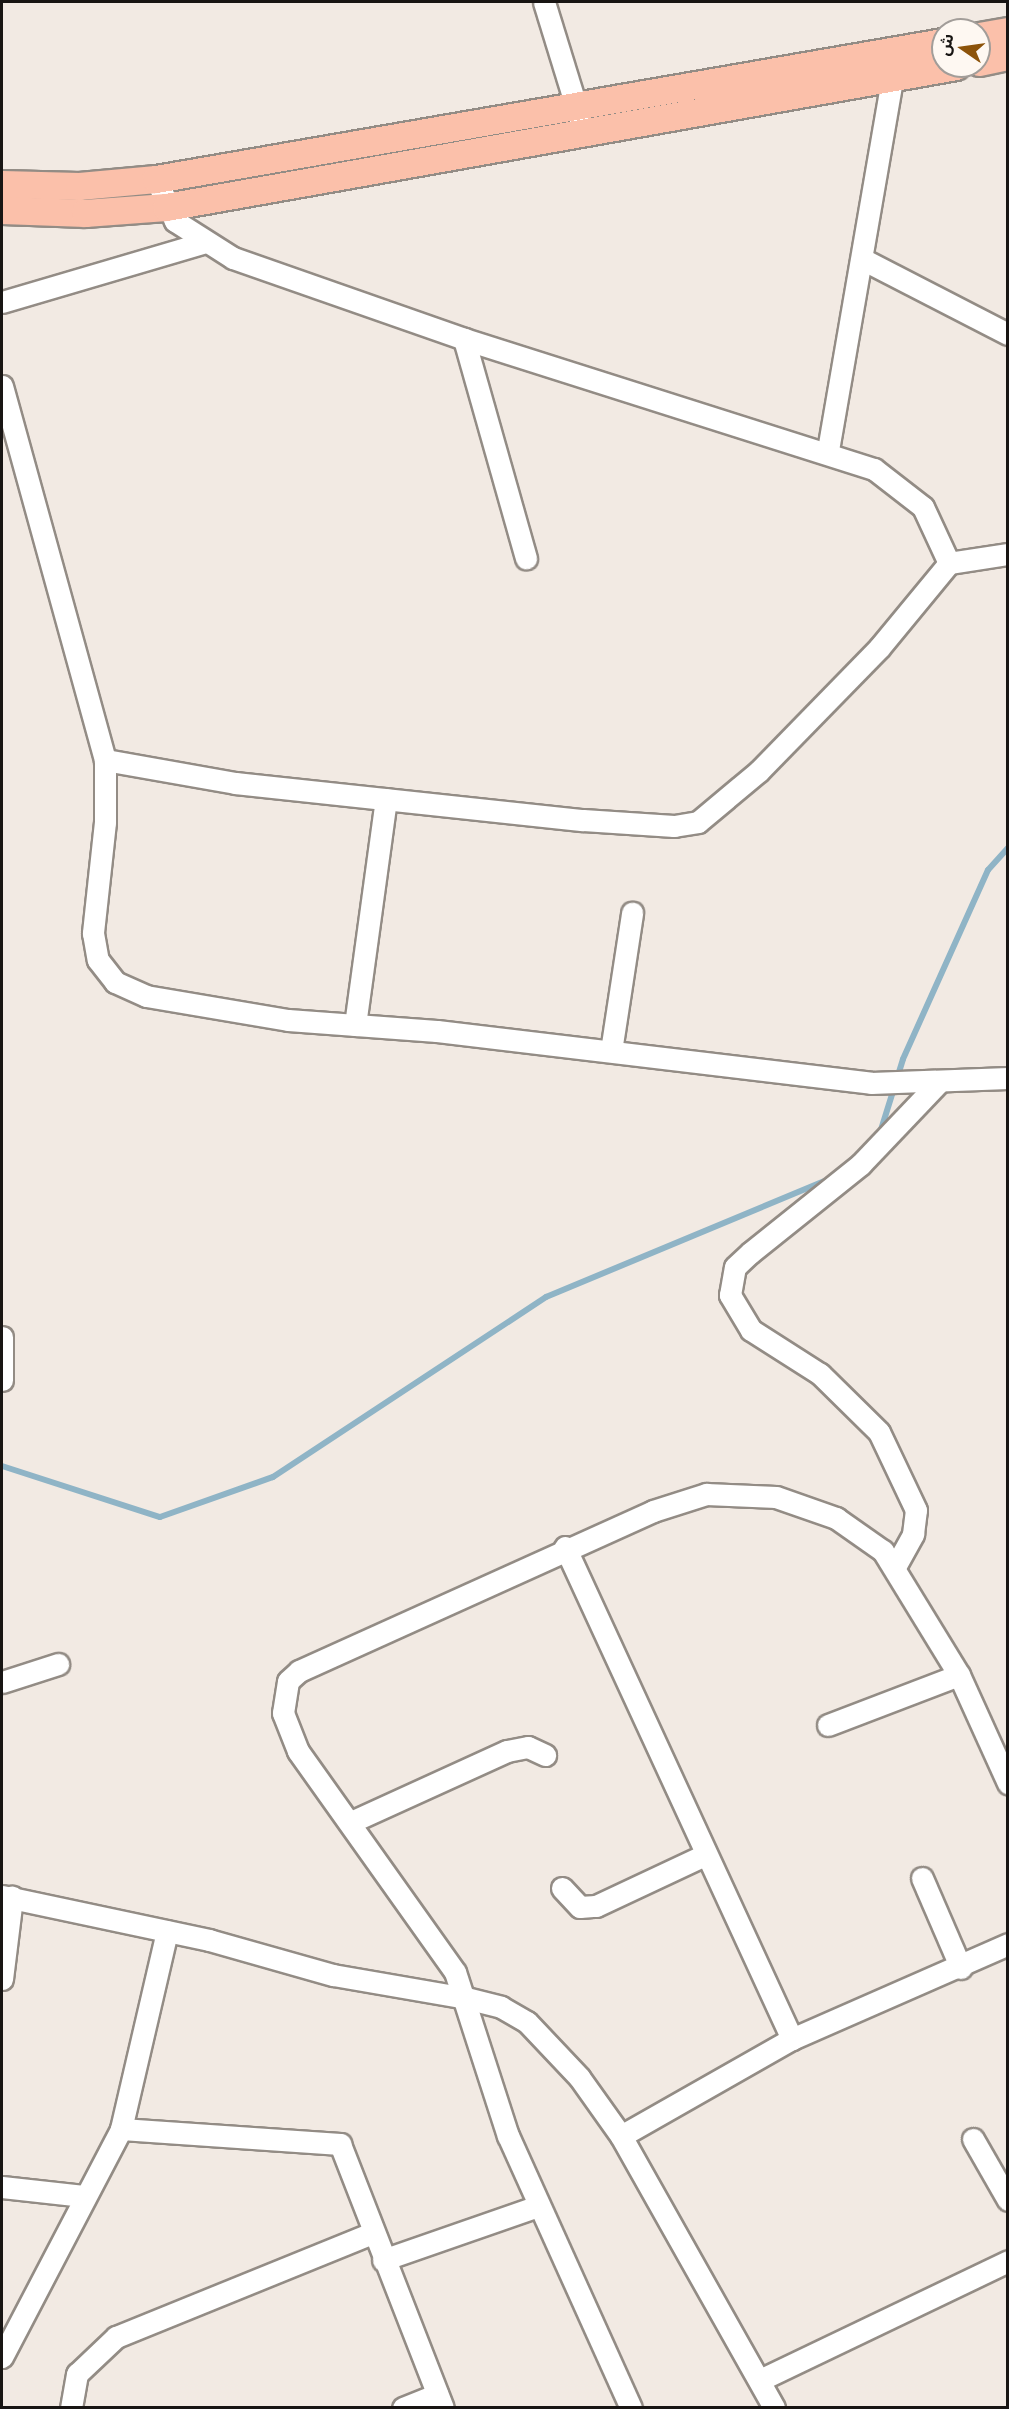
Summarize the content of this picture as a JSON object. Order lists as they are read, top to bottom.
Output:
{
  "north": "left"
}
